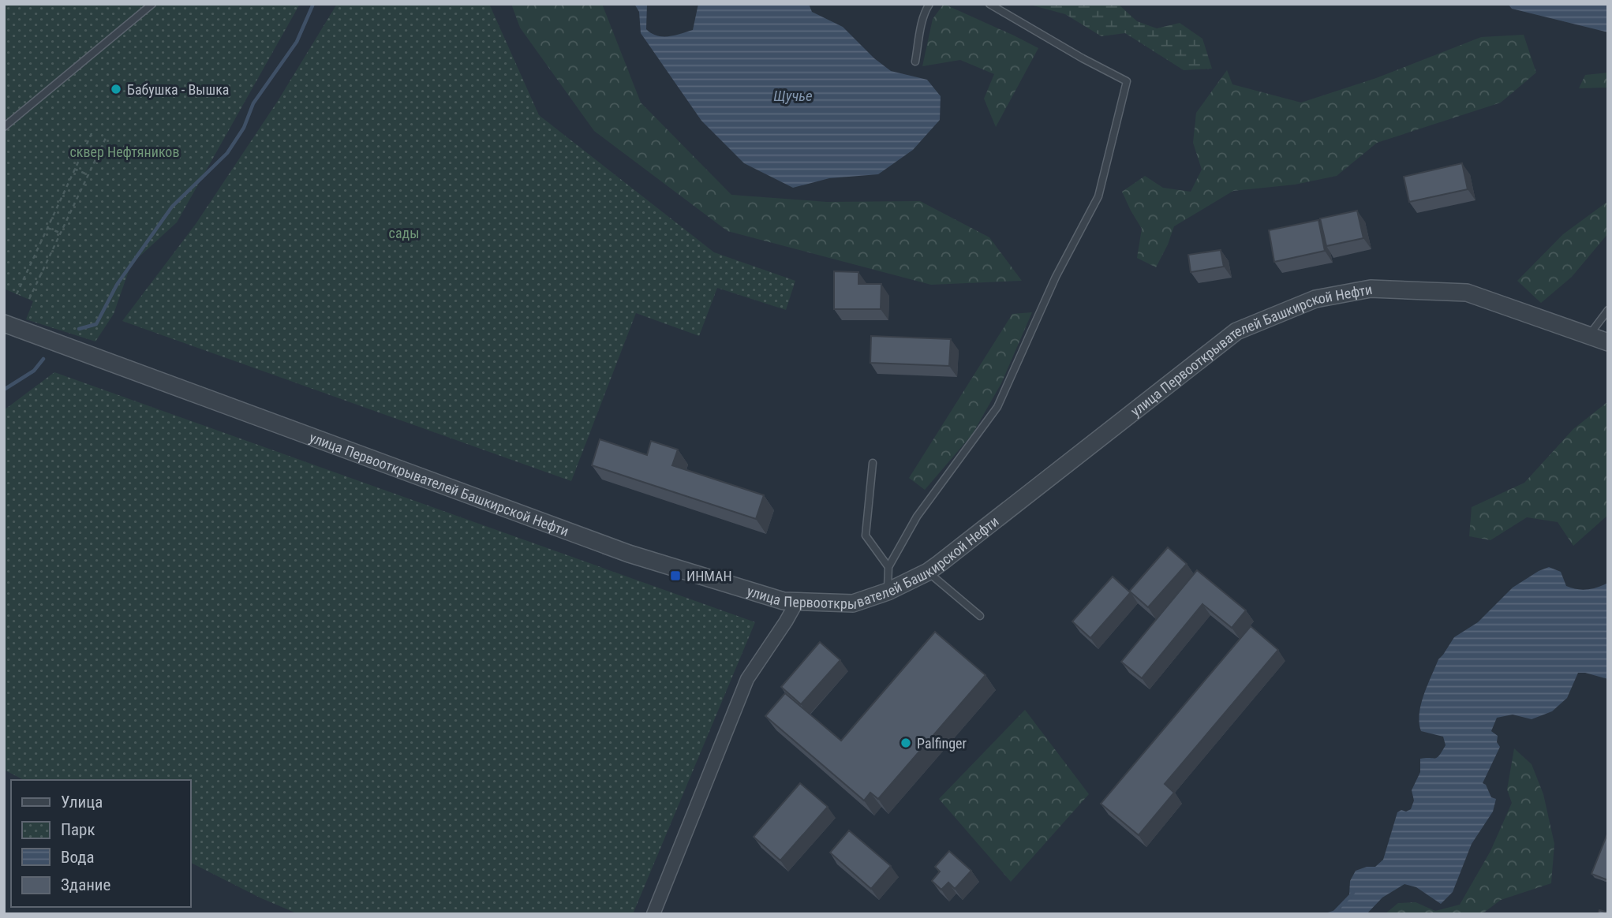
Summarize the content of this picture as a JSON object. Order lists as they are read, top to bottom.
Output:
{
  "streets": {
    "street": ["улица Первооткрывателей Башкирской Нефти"]
  },
  "water": ["Щучье"],
  "parks": ["сквер Нефтяников", "сады"],
  "places": {
    "other": ["Бабушка - Вышка", "Palfinger"],
    "transit": ["ИНМАН"]
  },
  "legend": [
    "Улица",
    "Парк",
    "Вода",
    "Здание"
  ]
}
